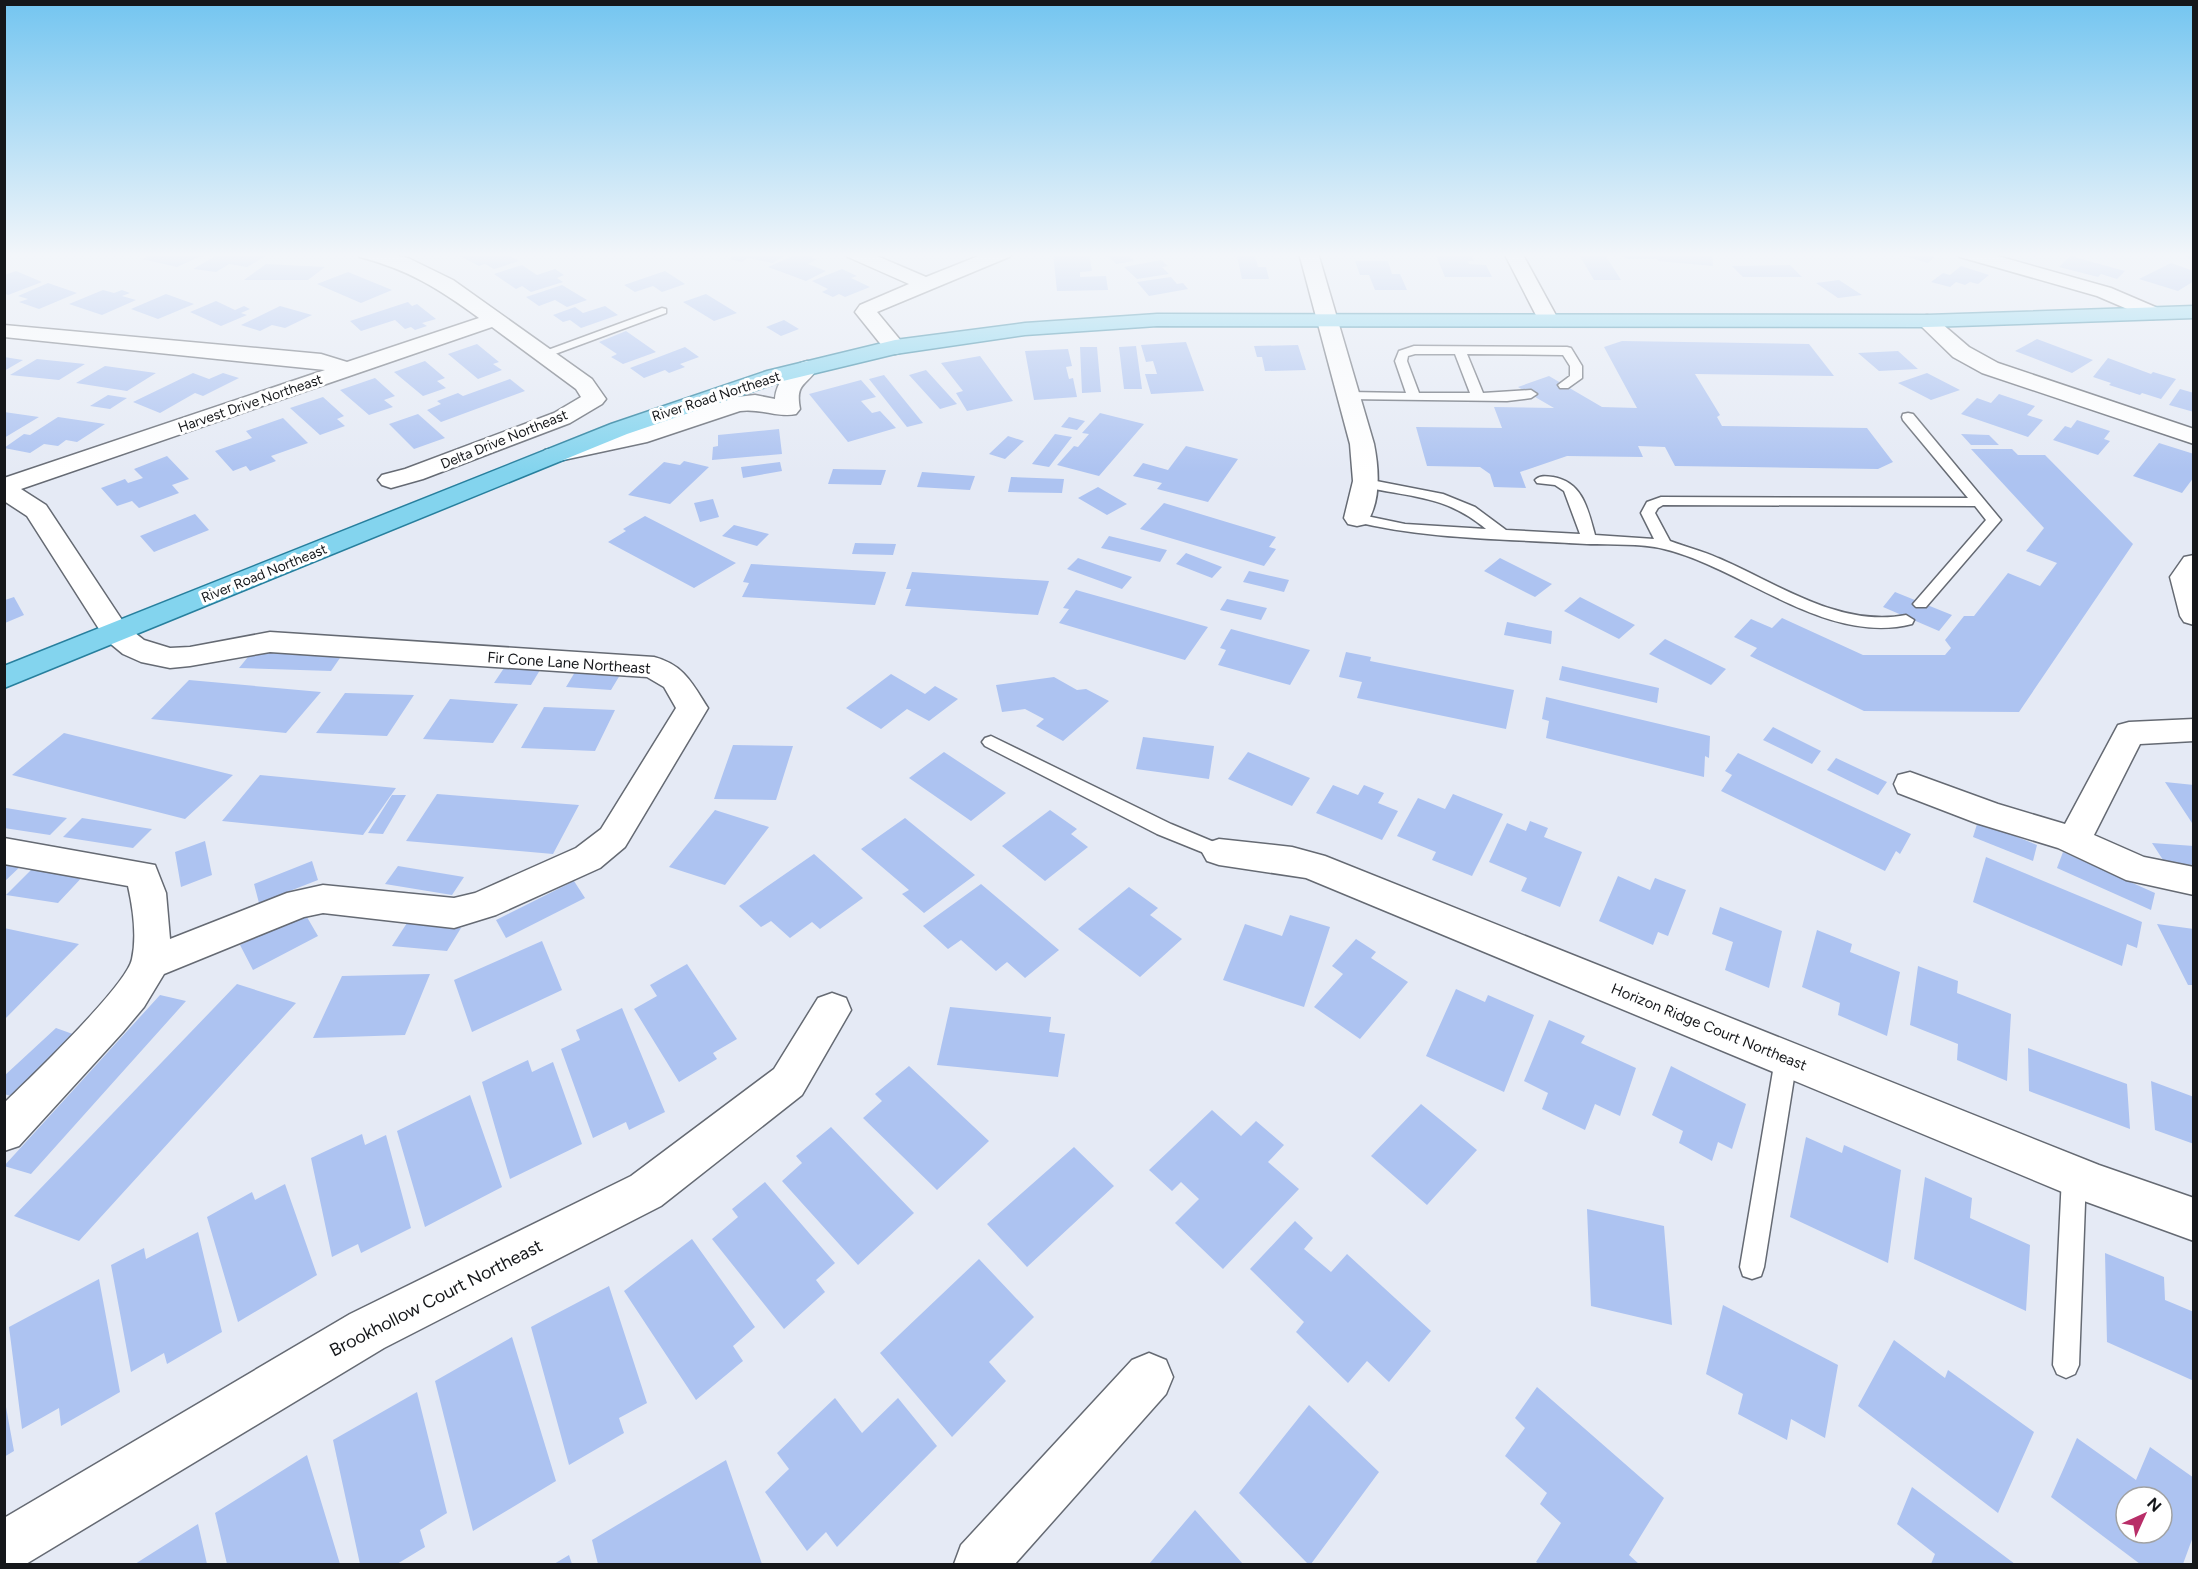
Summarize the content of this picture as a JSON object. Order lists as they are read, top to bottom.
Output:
{
  "streets": {
    "main road": ["River Road Northeast"],
    "street": [
      "Harvest Drive Northeast",
      "Delta Drive Northeast",
      "Fir Cone Lane Northeast",
      "Horizon Ridge Court Northeast",
      "Brookhollow Court Northeast"
    ]
  },
  "crossings": [
    ["River Road Northeast", "Fir Cone Lane Northeast"]
  ],
  "north": "top right"
}
